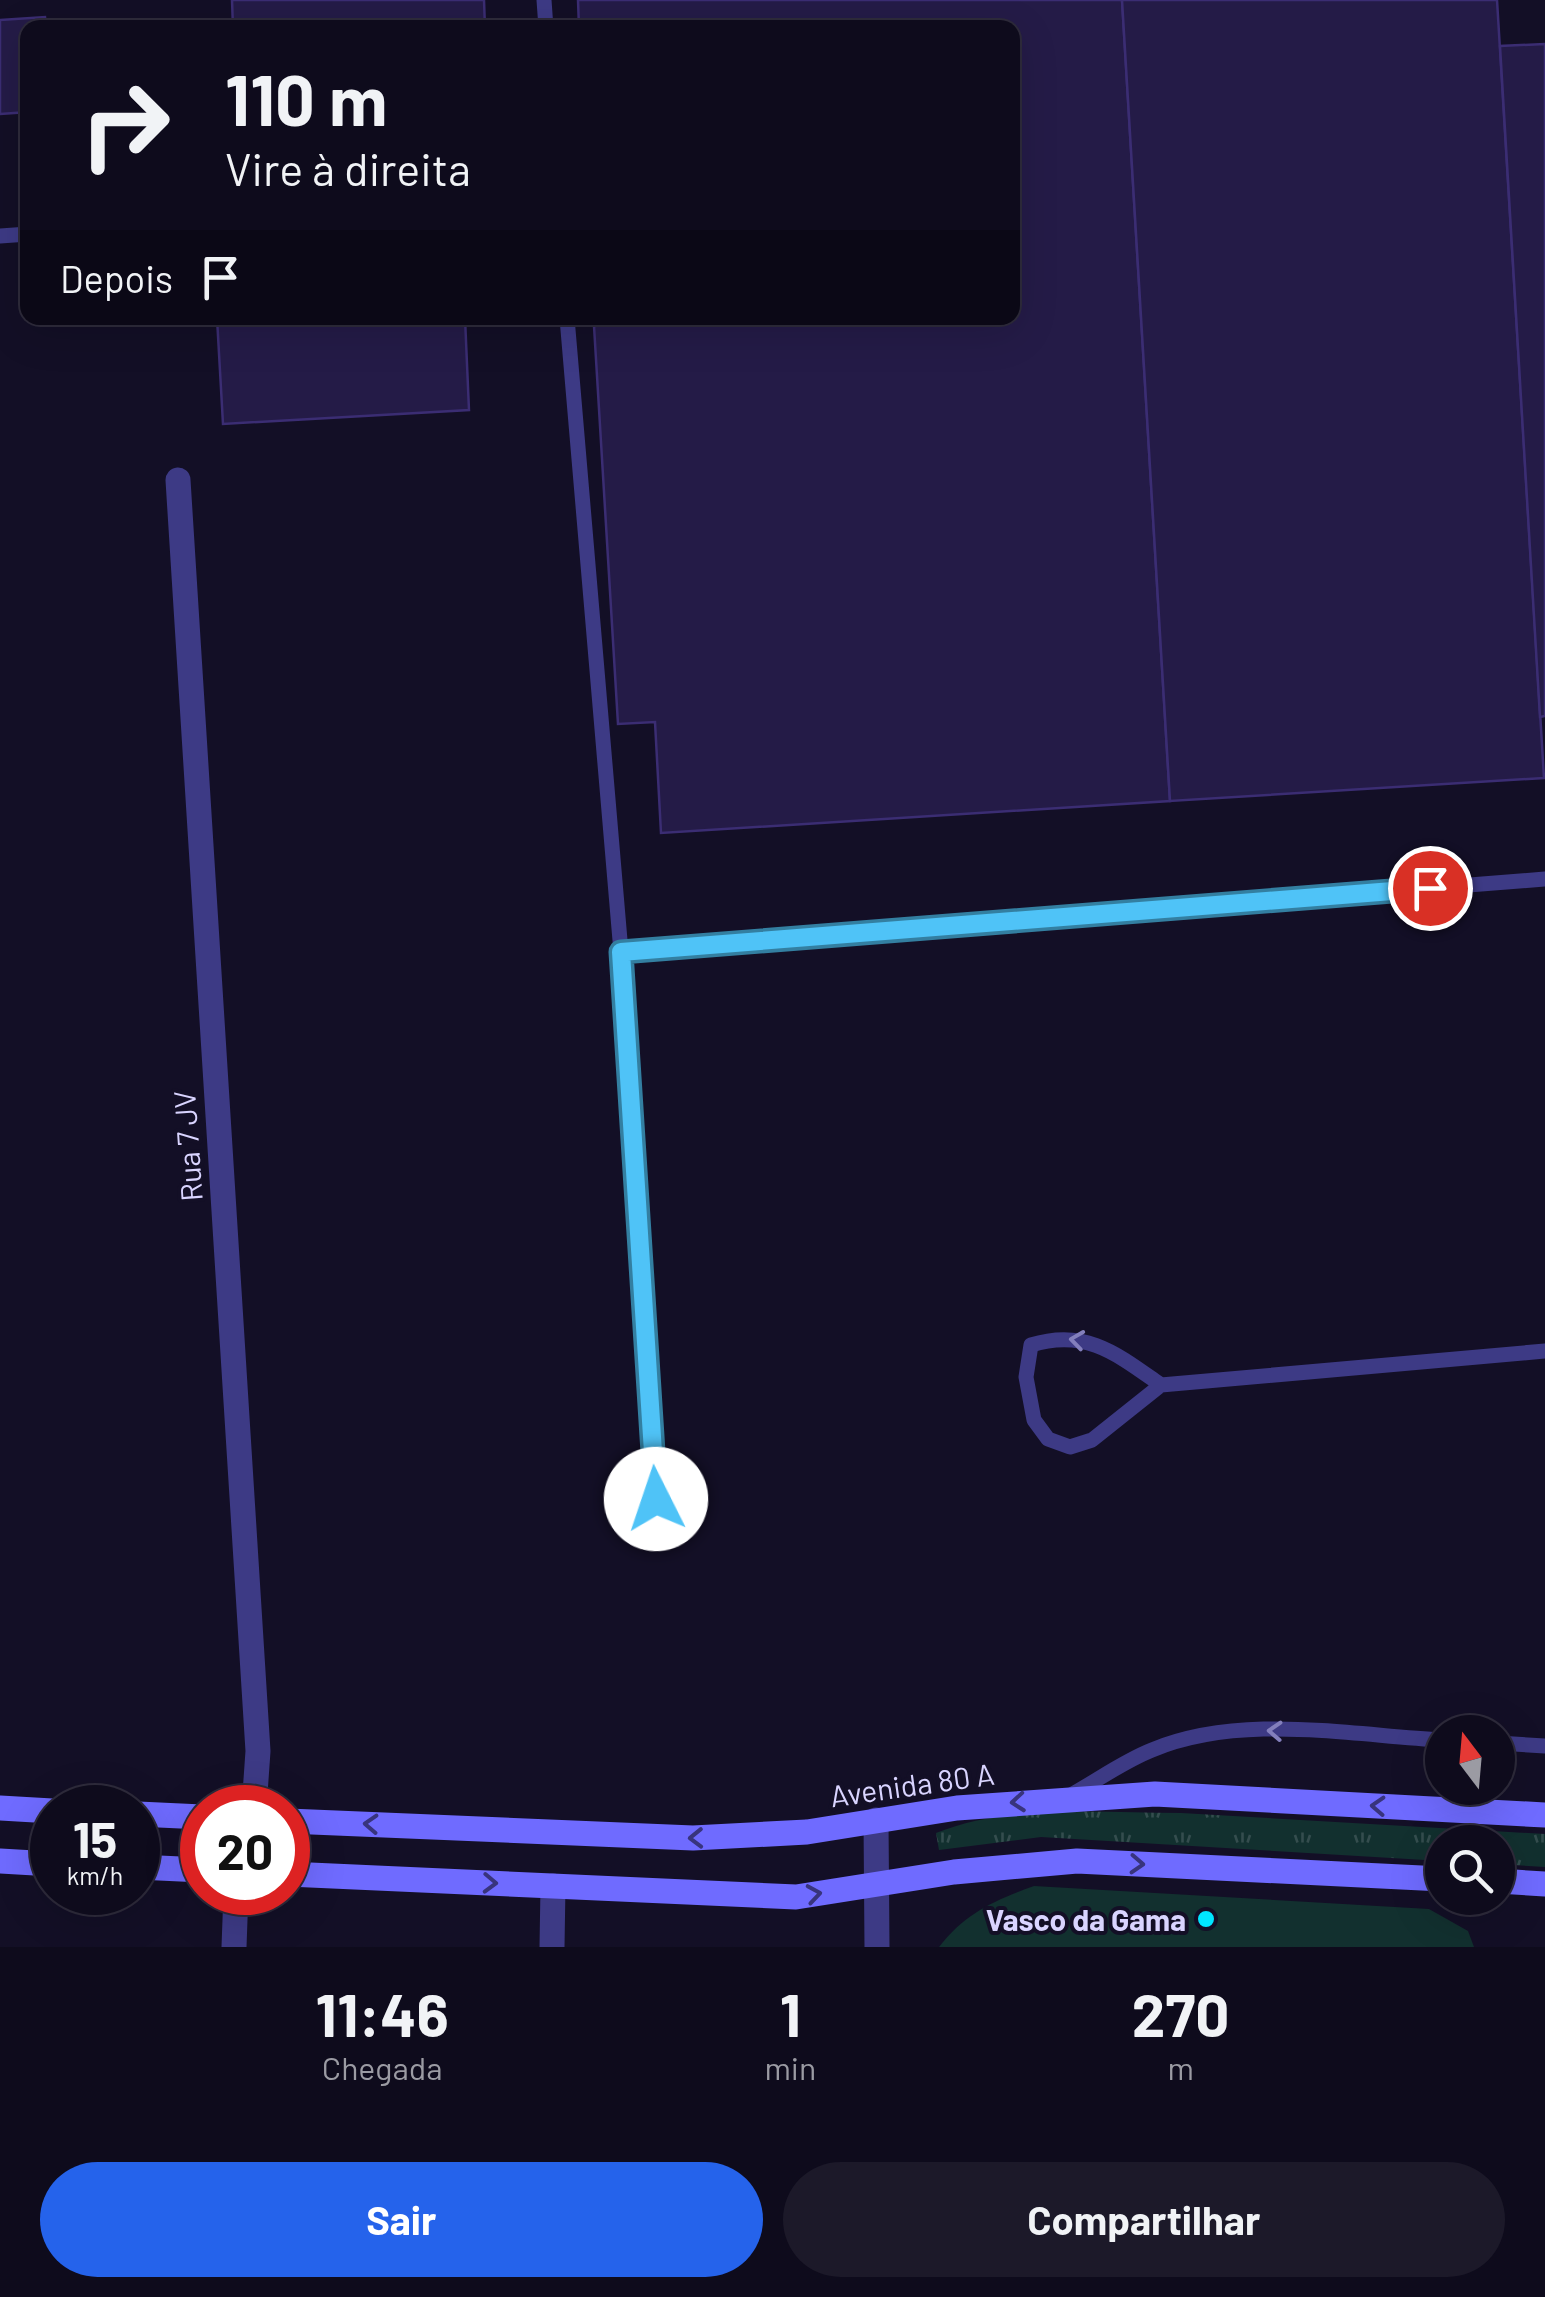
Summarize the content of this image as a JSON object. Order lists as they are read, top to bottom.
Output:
{
  "streets": {
    "main road": ["Avenida 80 A"],
    "street": ["Rua 7 JV"]
  },
  "places": ["Vasco da Gama"],
  "north": "top",
  "page": {
    "turn": ["110 m", "Vire à direita"],
    "then": "Depois",
    "speed": "15 km/h",
    "limit": "20",
    "eta": [
      "11:46",
      "Chegada",
      "1",
      "min",
      "270",
      "m"
    ],
    "buttons": ["Sair", "Compartilhar"]
  }
}
